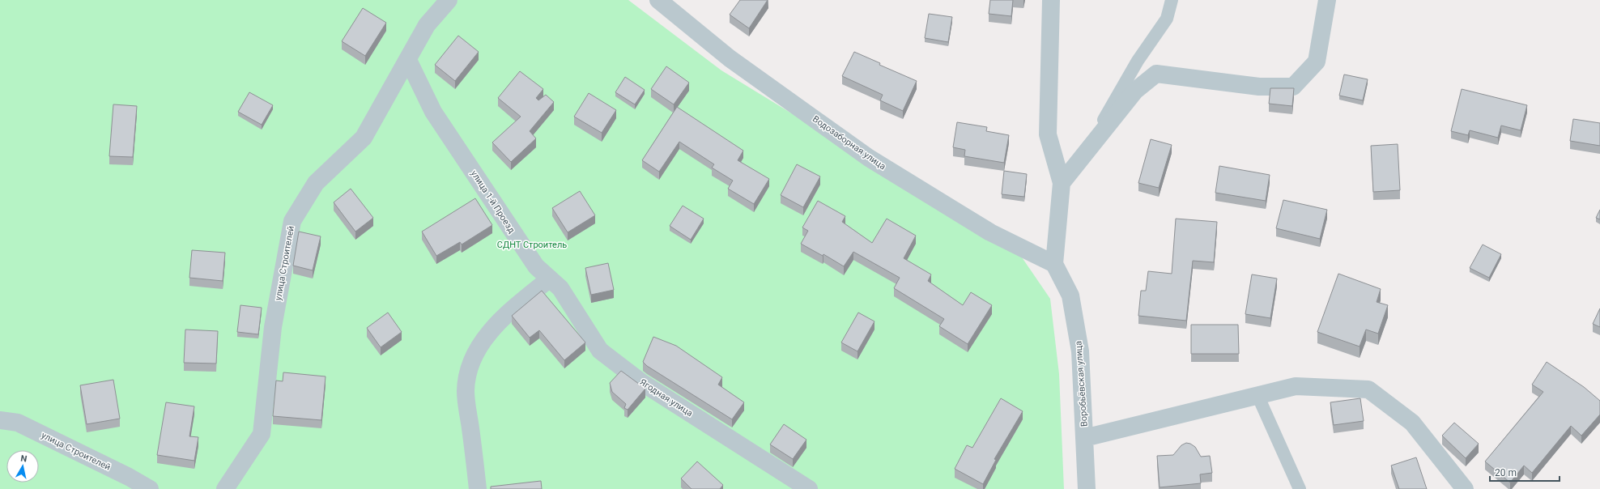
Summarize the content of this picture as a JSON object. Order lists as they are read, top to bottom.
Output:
{
  "streets": {
    "street": [
      "Водозаборная улица",
      "улица 1-й Проезд",
      "улица Строителей",
      "Воробьёвская улица",
      "Ягодная улица"
    ]
  },
  "crossings": [
    ["Водозаборная улица", "Воробьёвская улица"],
    ["улица 1-й Проезд", "улица Строителей"],
    ["улица 1-й Проезд", "Ягодная улица"]
  ],
  "parks": ["СДНТ Строитель"],
  "scale_bar": "20 m",
  "north": "top"
}
